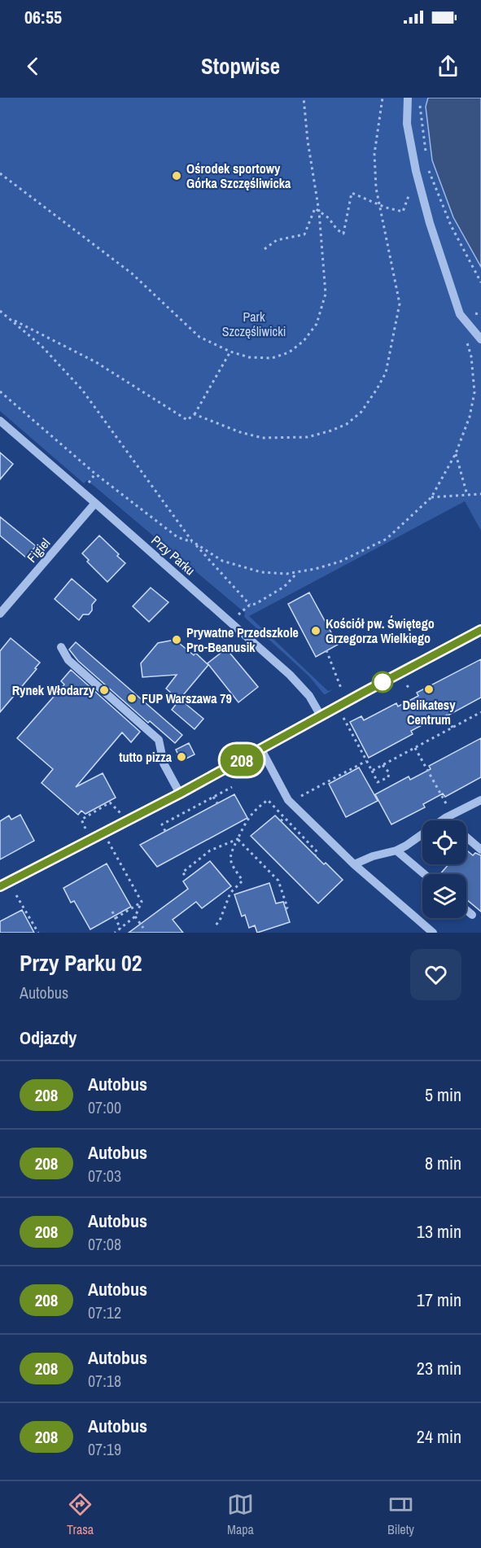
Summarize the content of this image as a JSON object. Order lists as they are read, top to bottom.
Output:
{
  "streets": {
    "street": ["Figiel", "Przy Parku"]
  },
  "crossings": [
    ["Figiel", "Przy Parku"]
  ],
  "parks": ["Park Szczęśliwicki"],
  "places": [
    "Ośrodek sportowy Górka Szczęśliwicka",
    "Kościół pw. Świętego Grzegorza Wielkiego",
    "Prywatne Przedszkole Pro-Beanusik",
    "Delikatesy Centrum",
    "Rynek Włodarzy",
    "FUP Warszawa 79",
    "tutto pizza"
  ],
  "lines": ["bus line 208"],
  "page": {
    "status": "06:55",
    "header": "Stopwise",
    "on_map": "208",
    "heading": [
      ["Przy Parku 02", "Autobus"],
      "Odjazdy"
    ],
    "list": [
      {
        "mark": "208",
        "name": "Autobus",
        "note": "07:00",
        "value": "5 min"
      },
      {
        "mark": "208",
        "name": "Autobus",
        "note": "07:03",
        "value": "8 min"
      },
      {
        "mark": "208",
        "name": "Autobus",
        "note": "07:08",
        "value": "13 min"
      },
      {
        "mark": "208",
        "name": "Autobus",
        "note": "07:12",
        "value": "17 min"
      },
      {
        "mark": "208",
        "name": "Autobus",
        "note": "07:18",
        "value": "23 min"
      },
      {
        "mark": "208",
        "name": "Autobus",
        "note": "07:19",
        "value": "24 min"
      }
    ],
    "tabs": ["Trasa", "Mapa", "Bilety"]
  }
}
